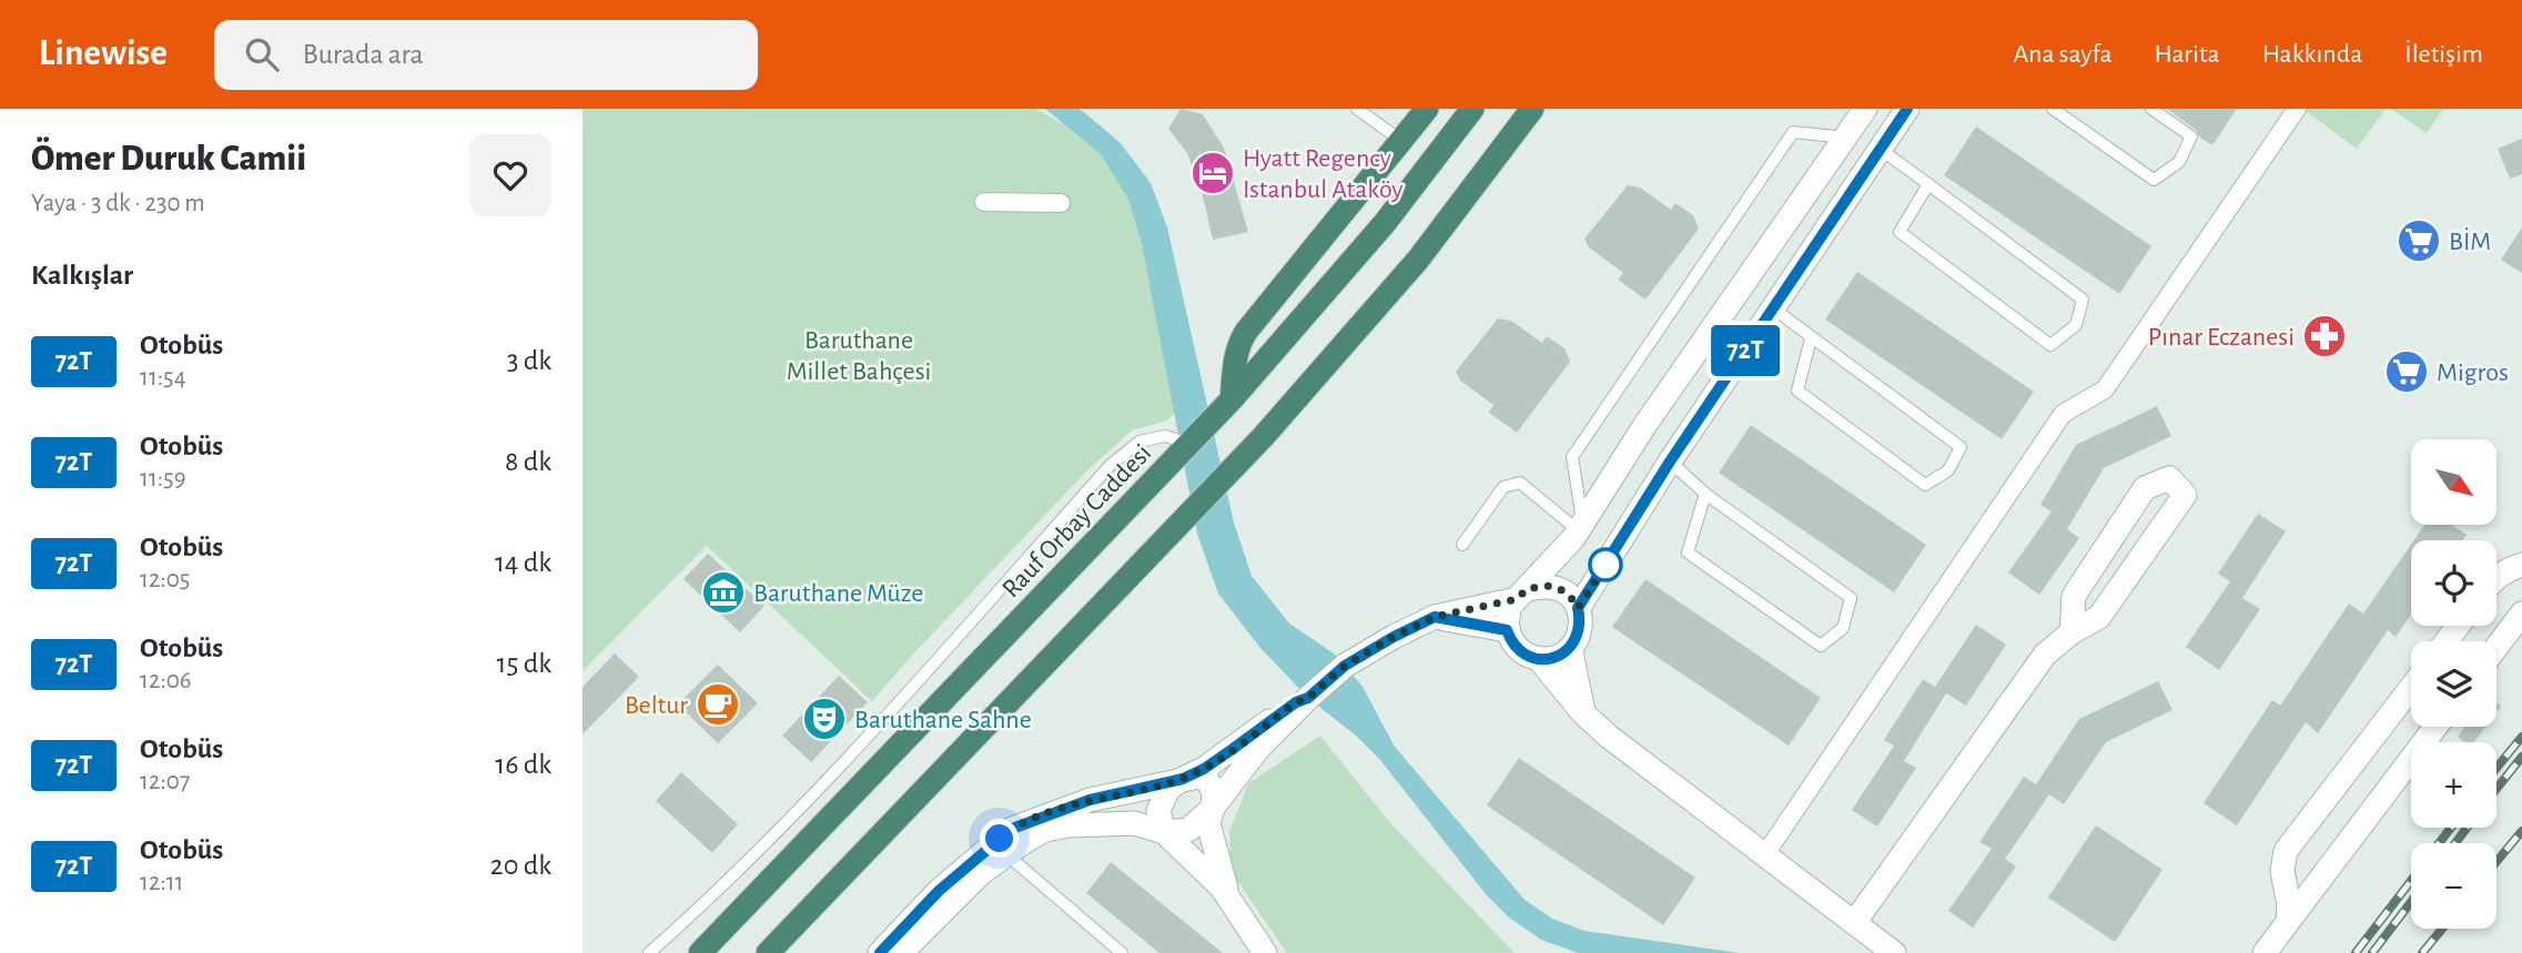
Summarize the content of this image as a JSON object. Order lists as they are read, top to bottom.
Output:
{
  "streets": {
    "highway": ["Rauf Orbay Caddesi"]
  },
  "parks": ["Baruthane Millet Bahçesi"],
  "places": {
    "hotel": ["Hyatt Regency Istanbul Ataköy"],
    "supermarket": ["BİM", "Migros"],
    "pharmacy": ["Pınar Eczanesi"],
    "museum": ["Baruthane Müze"],
    "cafe": ["Beltur"],
    "theatre": ["Baruthane Sahne"]
  },
  "lines": ["bus line 72T"],
  "north": "bottom right",
  "page": {
    "header": "Linewise",
    "search": "Burada ara",
    "nav": [
      "Ana sayfa",
      "Harita",
      "Hakkında",
      "İletişim"
    ],
    "heading": [
      ["Ömer Duruk Camii", "Yaya · 3 dk · 230 m"],
      "Kalkışlar"
    ],
    "on_map": "72T",
    "list": [
      {
        "mark": "72T",
        "name": "Otobüs",
        "note": "11:54",
        "value": "3 dk"
      },
      {
        "mark": "72T",
        "name": "Otobüs",
        "note": "11:59",
        "value": "8 dk"
      },
      {
        "mark": "72T",
        "name": "Otobüs",
        "note": "12:05",
        "value": "14 dk"
      },
      {
        "mark": "72T",
        "name": "Otobüs",
        "note": "12:06",
        "value": "15 dk"
      },
      {
        "mark": "72T",
        "name": "Otobüs",
        "note": "12:07",
        "value": "16 dk"
      },
      {
        "mark": "72T",
        "name": "Otobüs",
        "note": "12:11",
        "value": "20 dk"
      }
    ],
    "map_buttons": ["+", "−"]
  }
}
